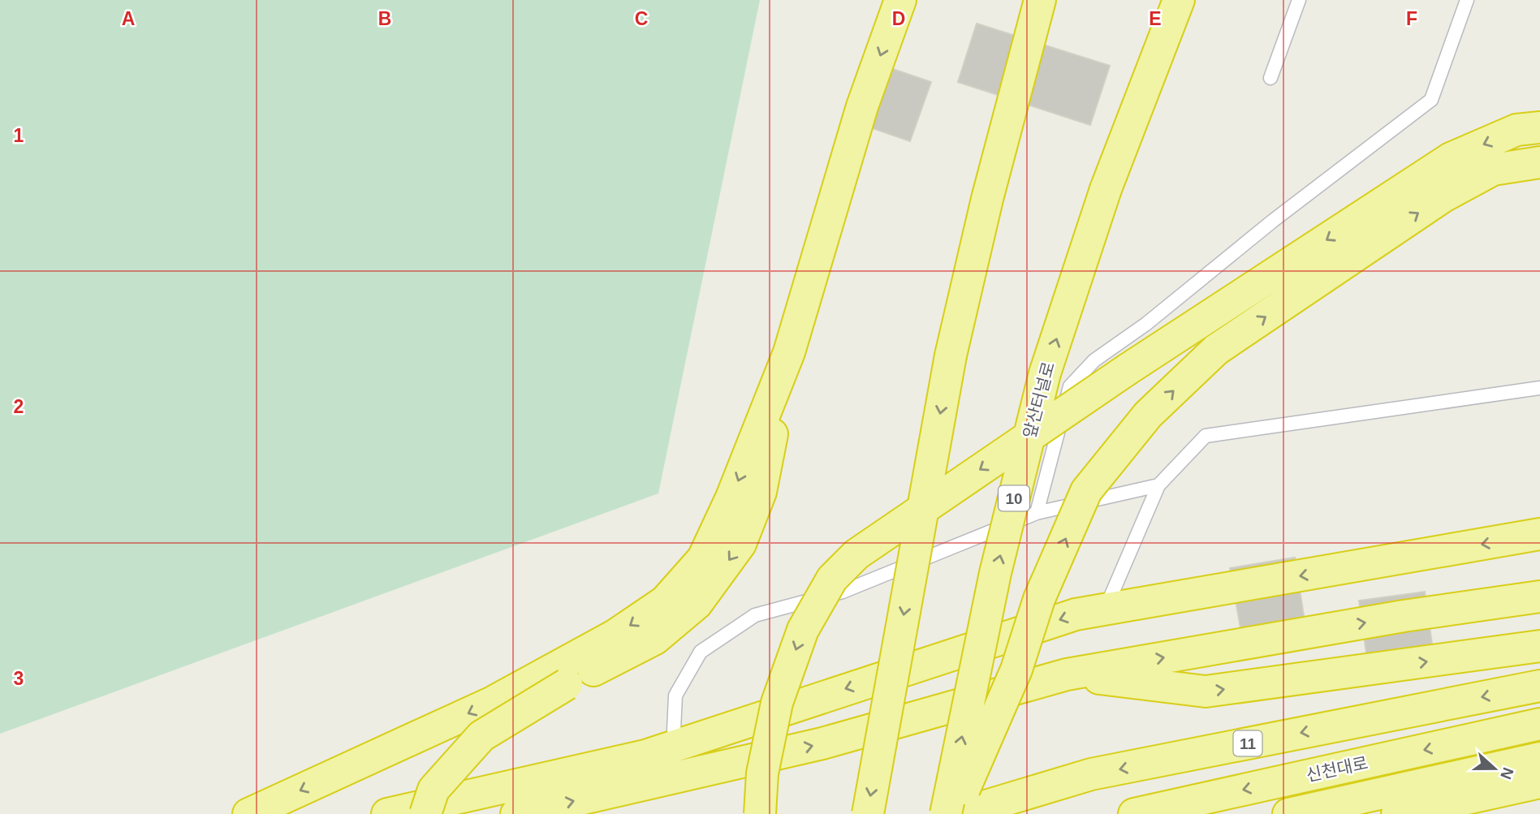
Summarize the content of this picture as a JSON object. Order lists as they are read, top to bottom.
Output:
{
  "streets": {
    "highway": [
      "앞산터널로",
      "10",
      "11",
      "신천대로"
    ]
  },
  "north": "right",
  "grid": {
    "columns": [
      "A",
      "B",
      "C",
      "D",
      "E",
      "F"
    ],
    "rows": ["1", "2", "3"]
  }
}
